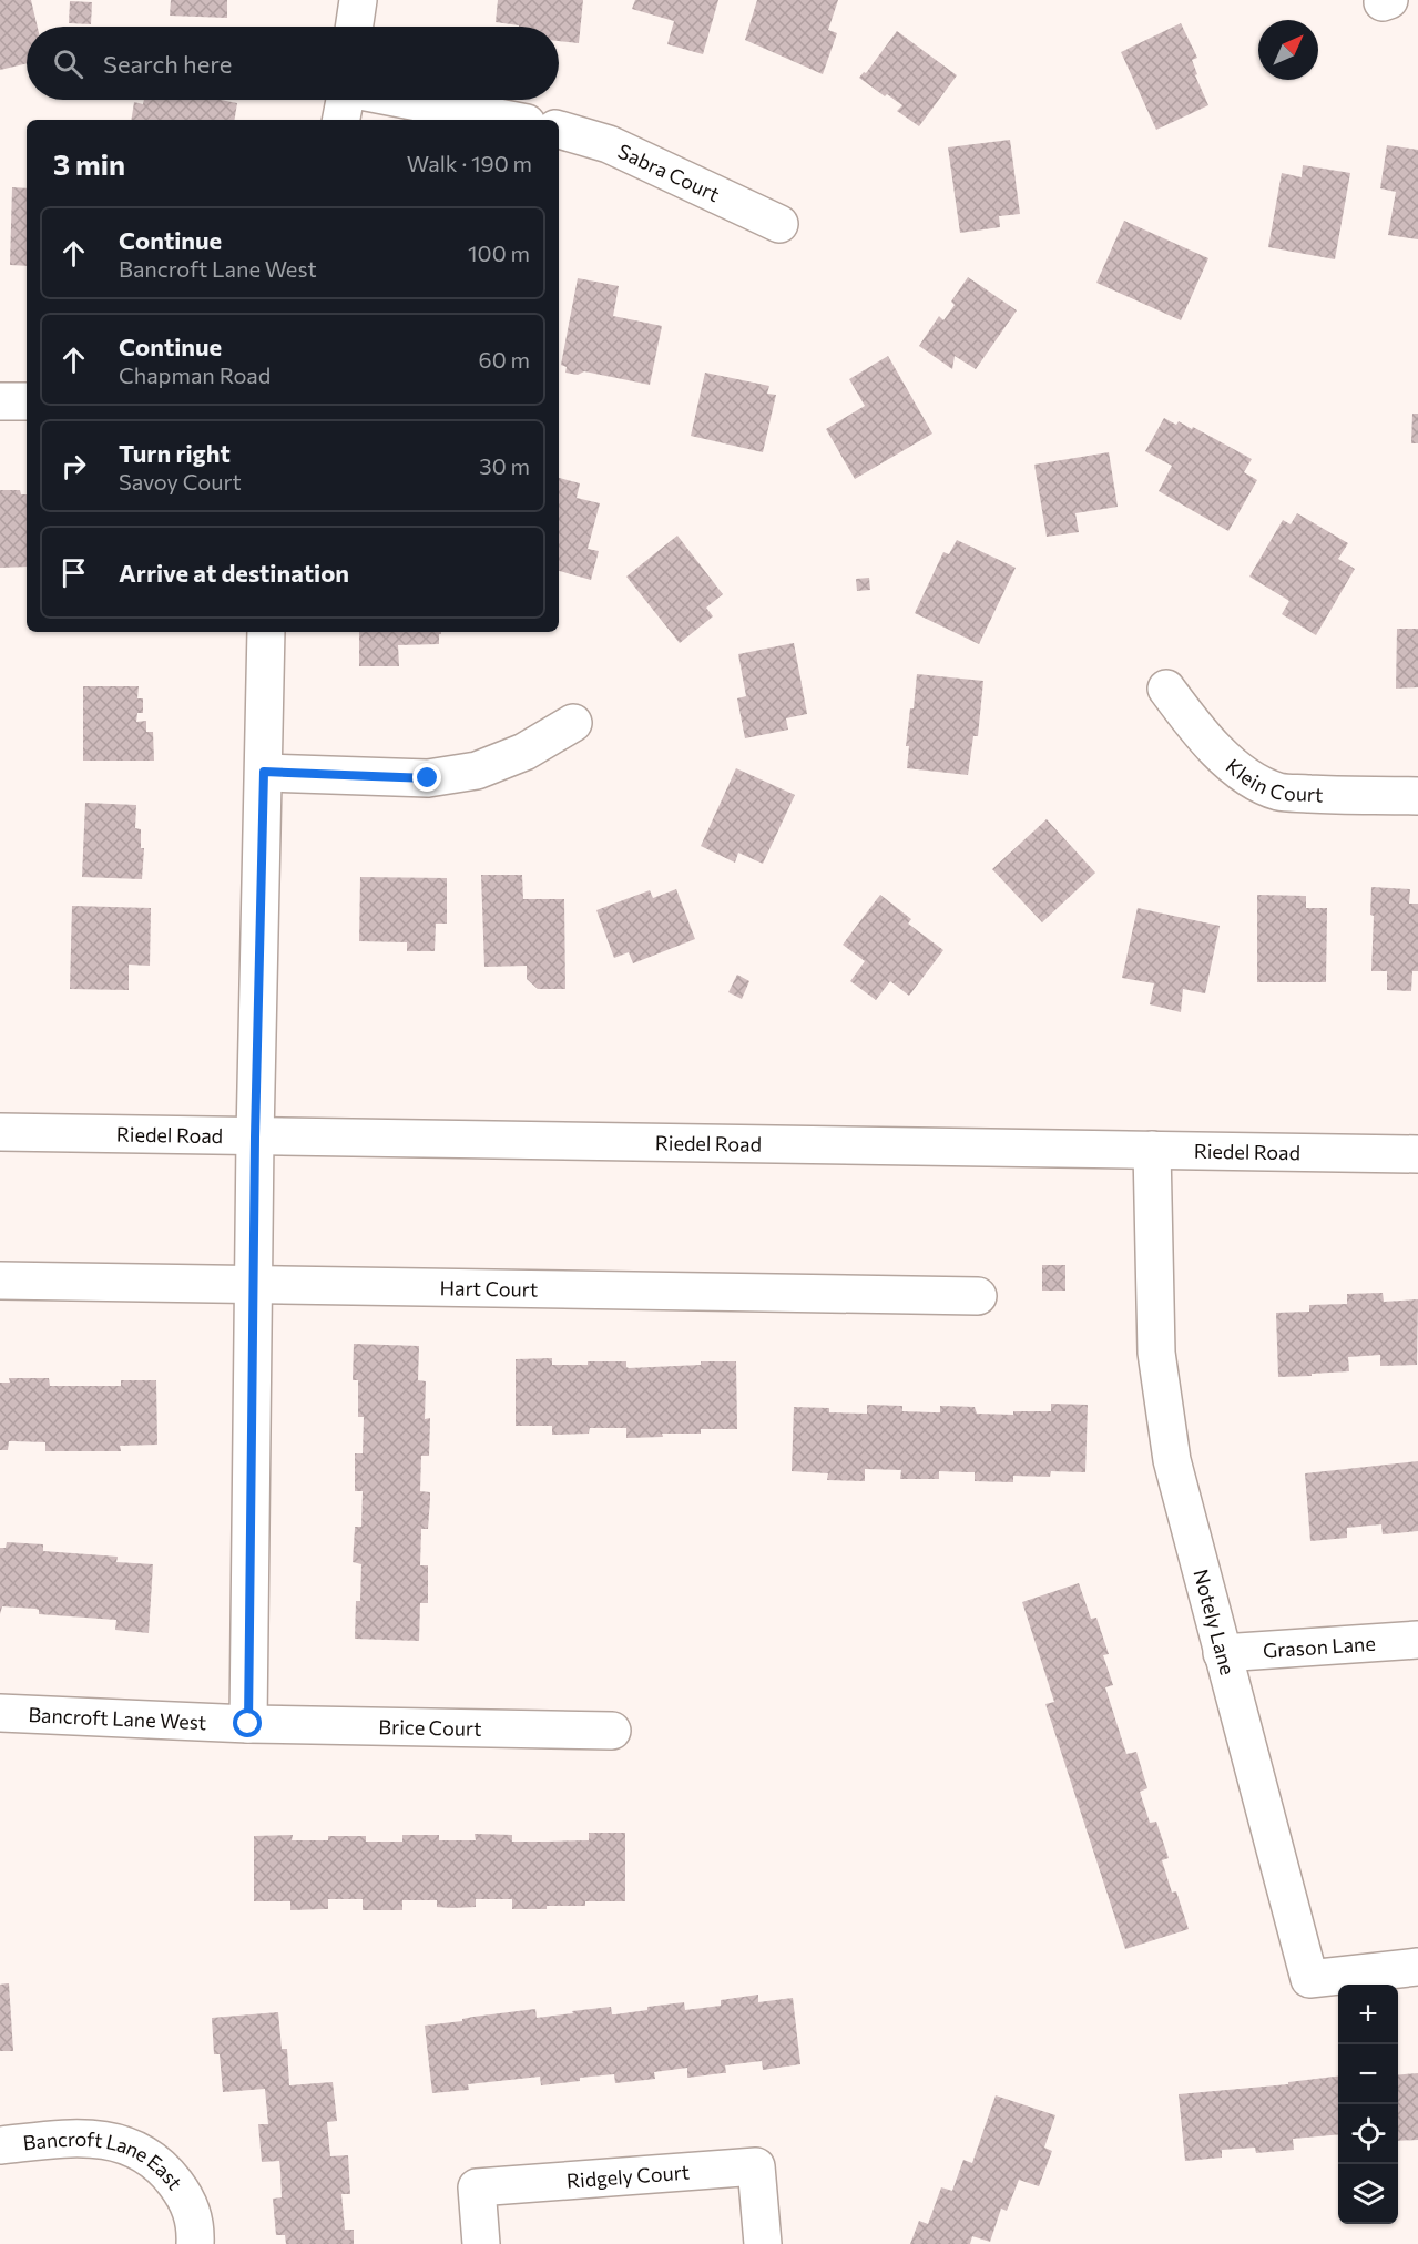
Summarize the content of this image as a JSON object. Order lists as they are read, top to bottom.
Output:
{
  "streets": {
    "street": [
      "Sabra Court",
      "Klein Court",
      "Riedel Road",
      "Hart Court",
      "Notely Lane",
      "Grason Lane",
      "Bancroft Lane West",
      "Brice Court",
      "Bancroft Lane East",
      "Ridgely Court"
    ]
  },
  "crossings": [
    ["Riedel Road", "Notely Lane"],
    ["Notely Lane", "Grason Lane"],
    ["Bancroft Lane West", "Brice Court"]
  ],
  "north": "top right",
  "page": {
    "search": "Search here",
    "heading": ["3 min", "Walk · 190 m"],
    "list": [
      ["Continue", "Bancroft Lane West", "100 m"],
      ["Continue", "Chapman Road", "60 m"],
      ["Turn right", "Savoy Court", "30 m"],
      "Arrive at destination"
    ],
    "map_buttons": ["+", "−"]
  }
}
